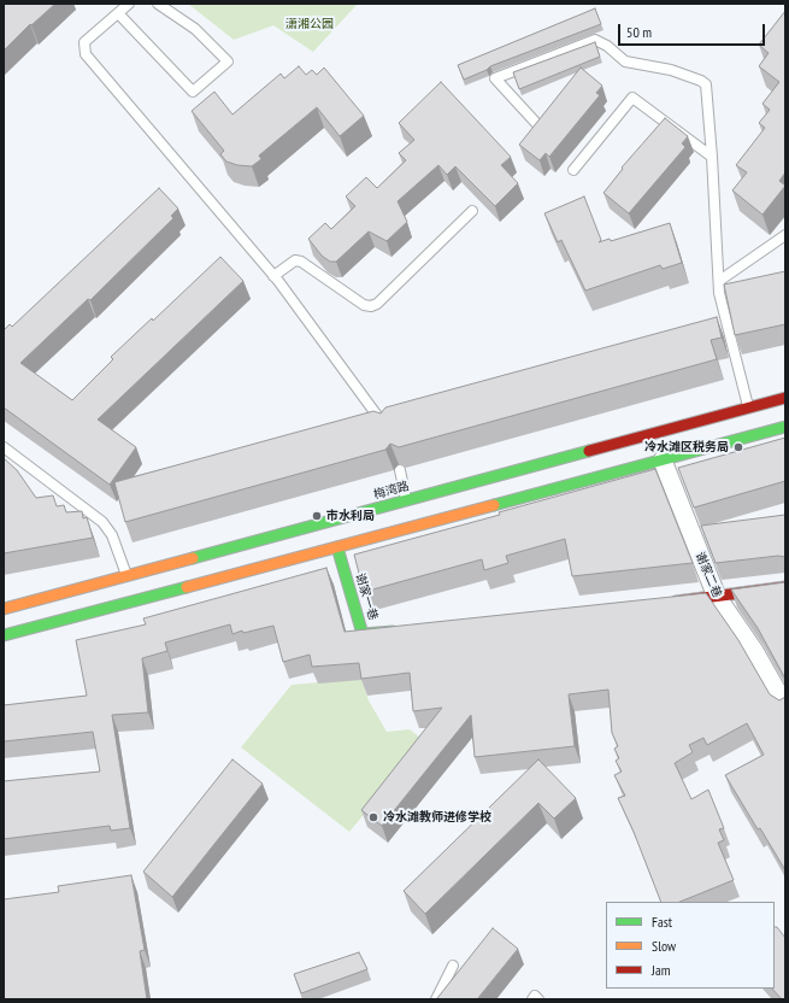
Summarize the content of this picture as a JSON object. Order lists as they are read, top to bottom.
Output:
{
  "streets": {
    "street": ["梅湾路", "谢家二巷", "谢家一巷"]
  },
  "parks": ["潇湘公园"],
  "places": ["冷水滩区税务局", "市水利局", "冷水滩教师进修学校"],
  "legend": ["Fast", "Slow", "Jam"],
  "scale_bar": "50 m"
}
